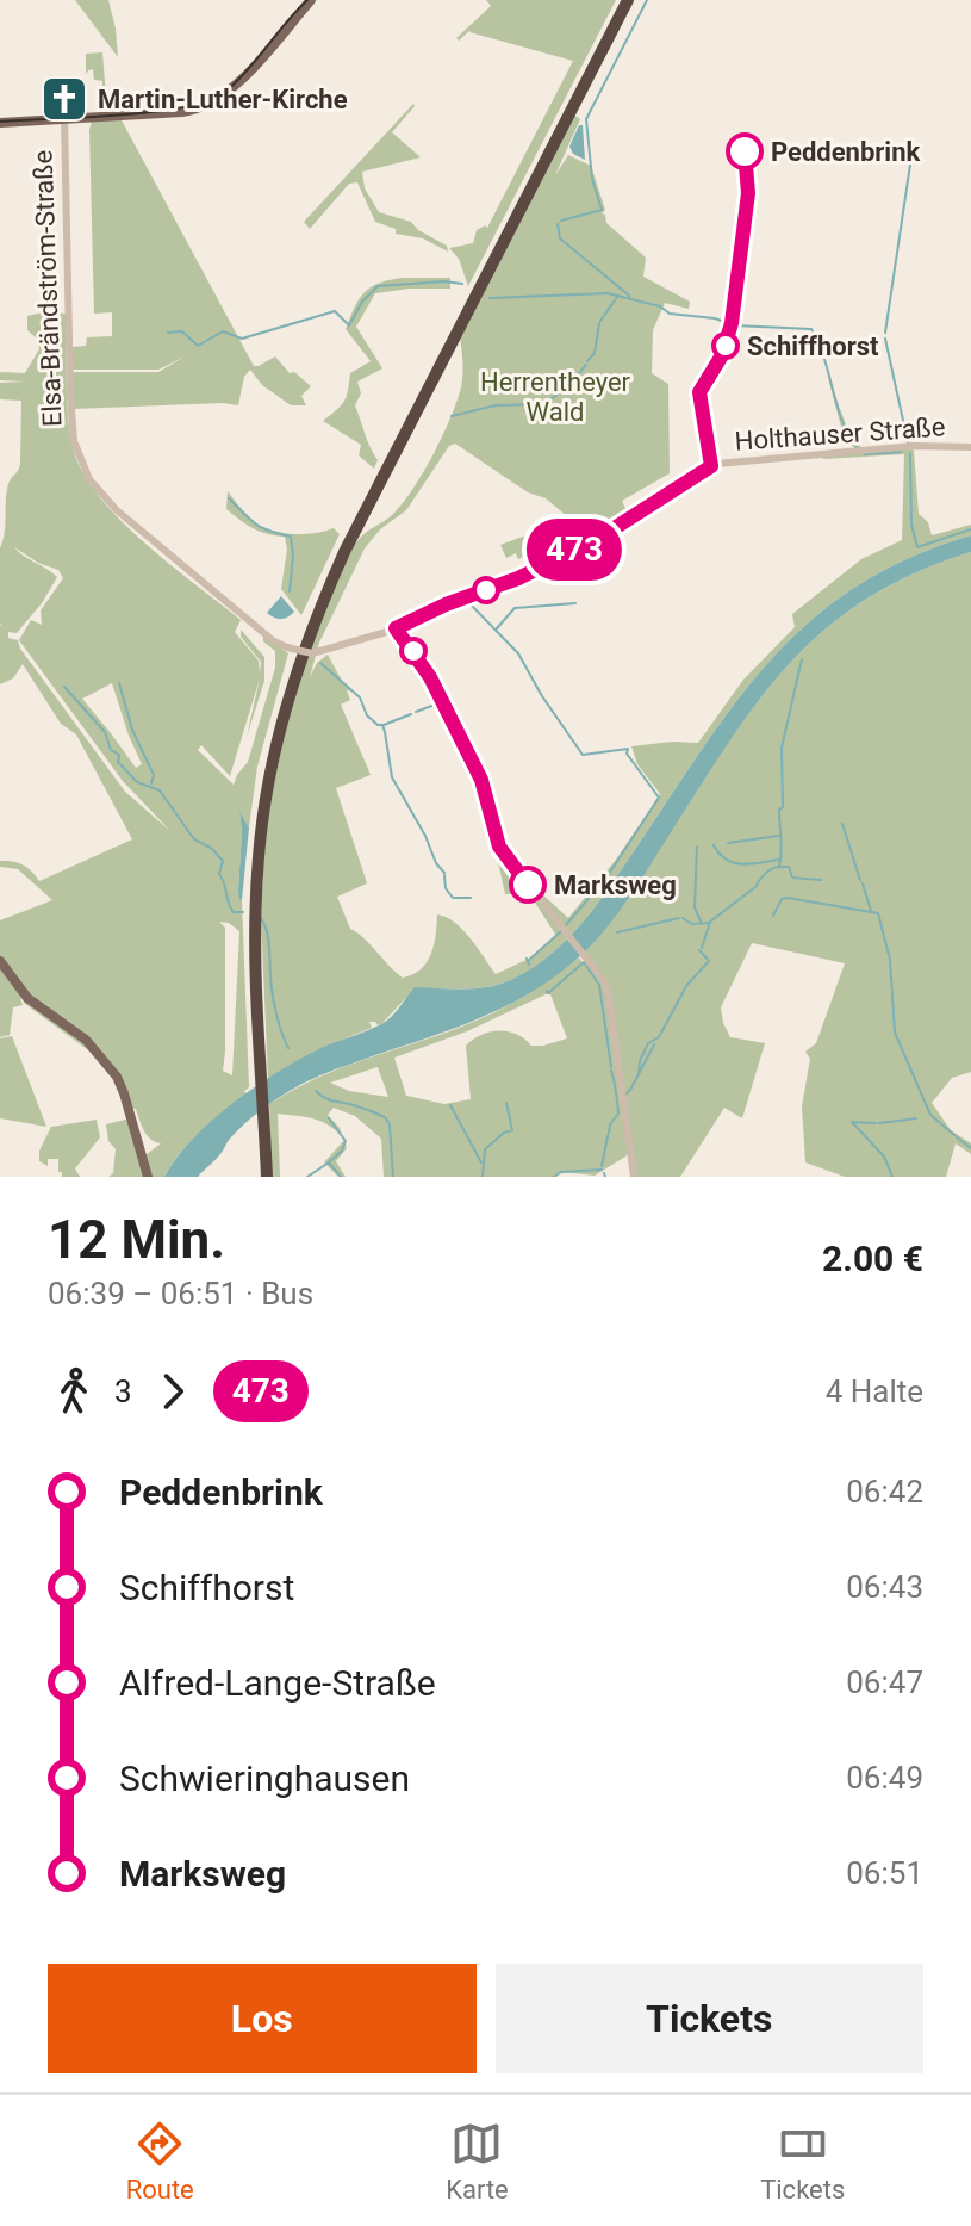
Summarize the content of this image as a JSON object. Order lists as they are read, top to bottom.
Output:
{
  "streets": {
    "street": ["Elsa-Brändström-Straße", "Holthauser Straße"]
  },
  "crossings": [
    ["Elsa-Brändström-Straße", "Holthauser Straße"]
  ],
  "parks": ["Herrentheyer Wald"],
  "places": {
    "church": ["Martin-Luther-Kirche"],
    "other": ["Peddenbrink", "Schiffhorst", "Marksweg"]
  },
  "lines": ["bus line 473"],
  "page": {
    "on_map": "473",
    "heading": ["12 Min.", "06:39 – 06:51 · Bus", "2.00 €"],
    "legs": ["3", "473", "4 Halte"],
    "list": [
      {
        "name": "Peddenbrink",
        "value": "06:42"
      },
      {
        "name": "Schiffhorst",
        "value": "06:43"
      },
      {
        "name": "Alfred-Lange-Straße",
        "value": "06:47"
      },
      {
        "name": "Schwieringhausen",
        "value": "06:49"
      },
      {
        "name": "Marksweg",
        "value": "06:51"
      }
    ],
    "buttons": ["Los", "Tickets"],
    "tabs": ["Route", "Karte", "Tickets"]
  }
}
